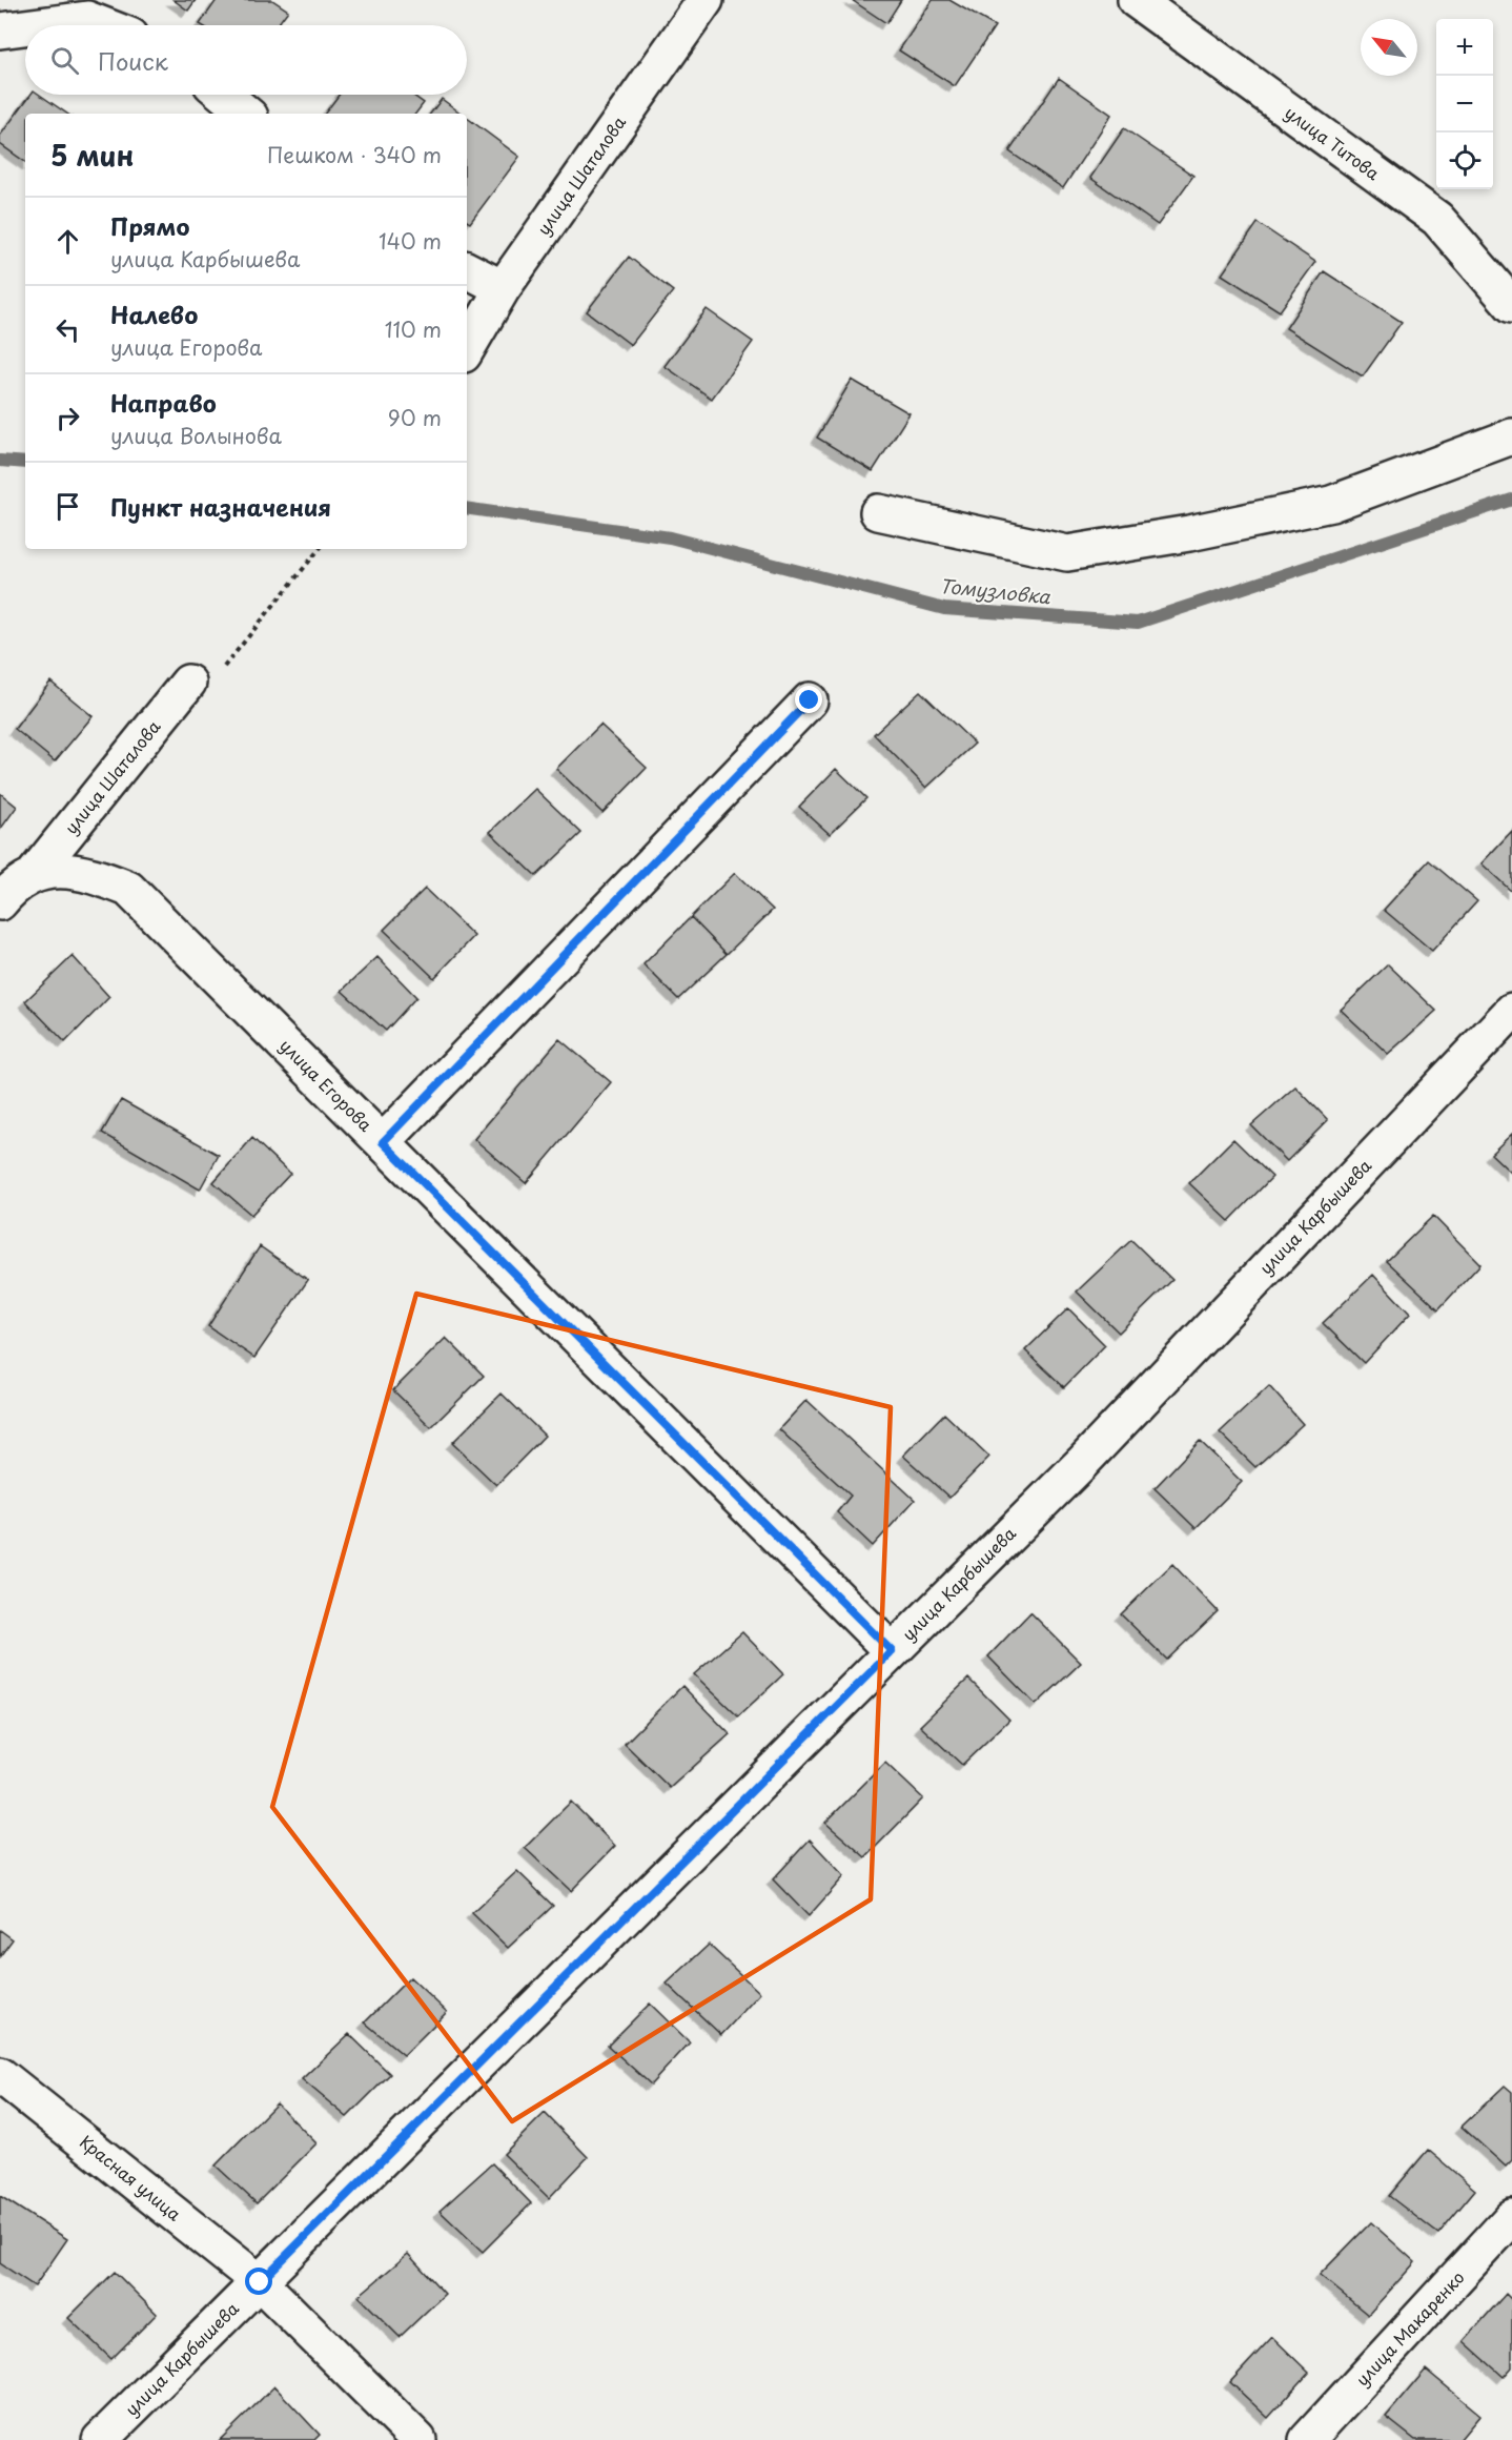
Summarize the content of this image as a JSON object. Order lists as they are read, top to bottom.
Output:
{
  "streets": {
    "street": [
      "улица Титова",
      "улица Шаталова",
      "улица Егорова",
      "улица Карбышева",
      "Красная улица",
      "улица Макаренко"
    ]
  },
  "crossings": [
    ["улица Шаталова", "улица Егорова"],
    ["улица Егорова", "улица Карбышева"],
    ["улица Карбышева", "Красная улица"]
  ],
  "water": ["Томузловка"],
  "north": "top left",
  "page": {
    "map_buttons": ["+", "−"],
    "search": "Поиск",
    "heading": ["5 мин", "Пешком · 340 m"],
    "list": [
      ["Прямо", "улица Карбышева", "140 m"],
      ["Налево", "улица Егорова", "110 m"],
      ["Направо", "улица Волынова", "90 m"],
      "Пункт назначения"
    ]
  }
}
